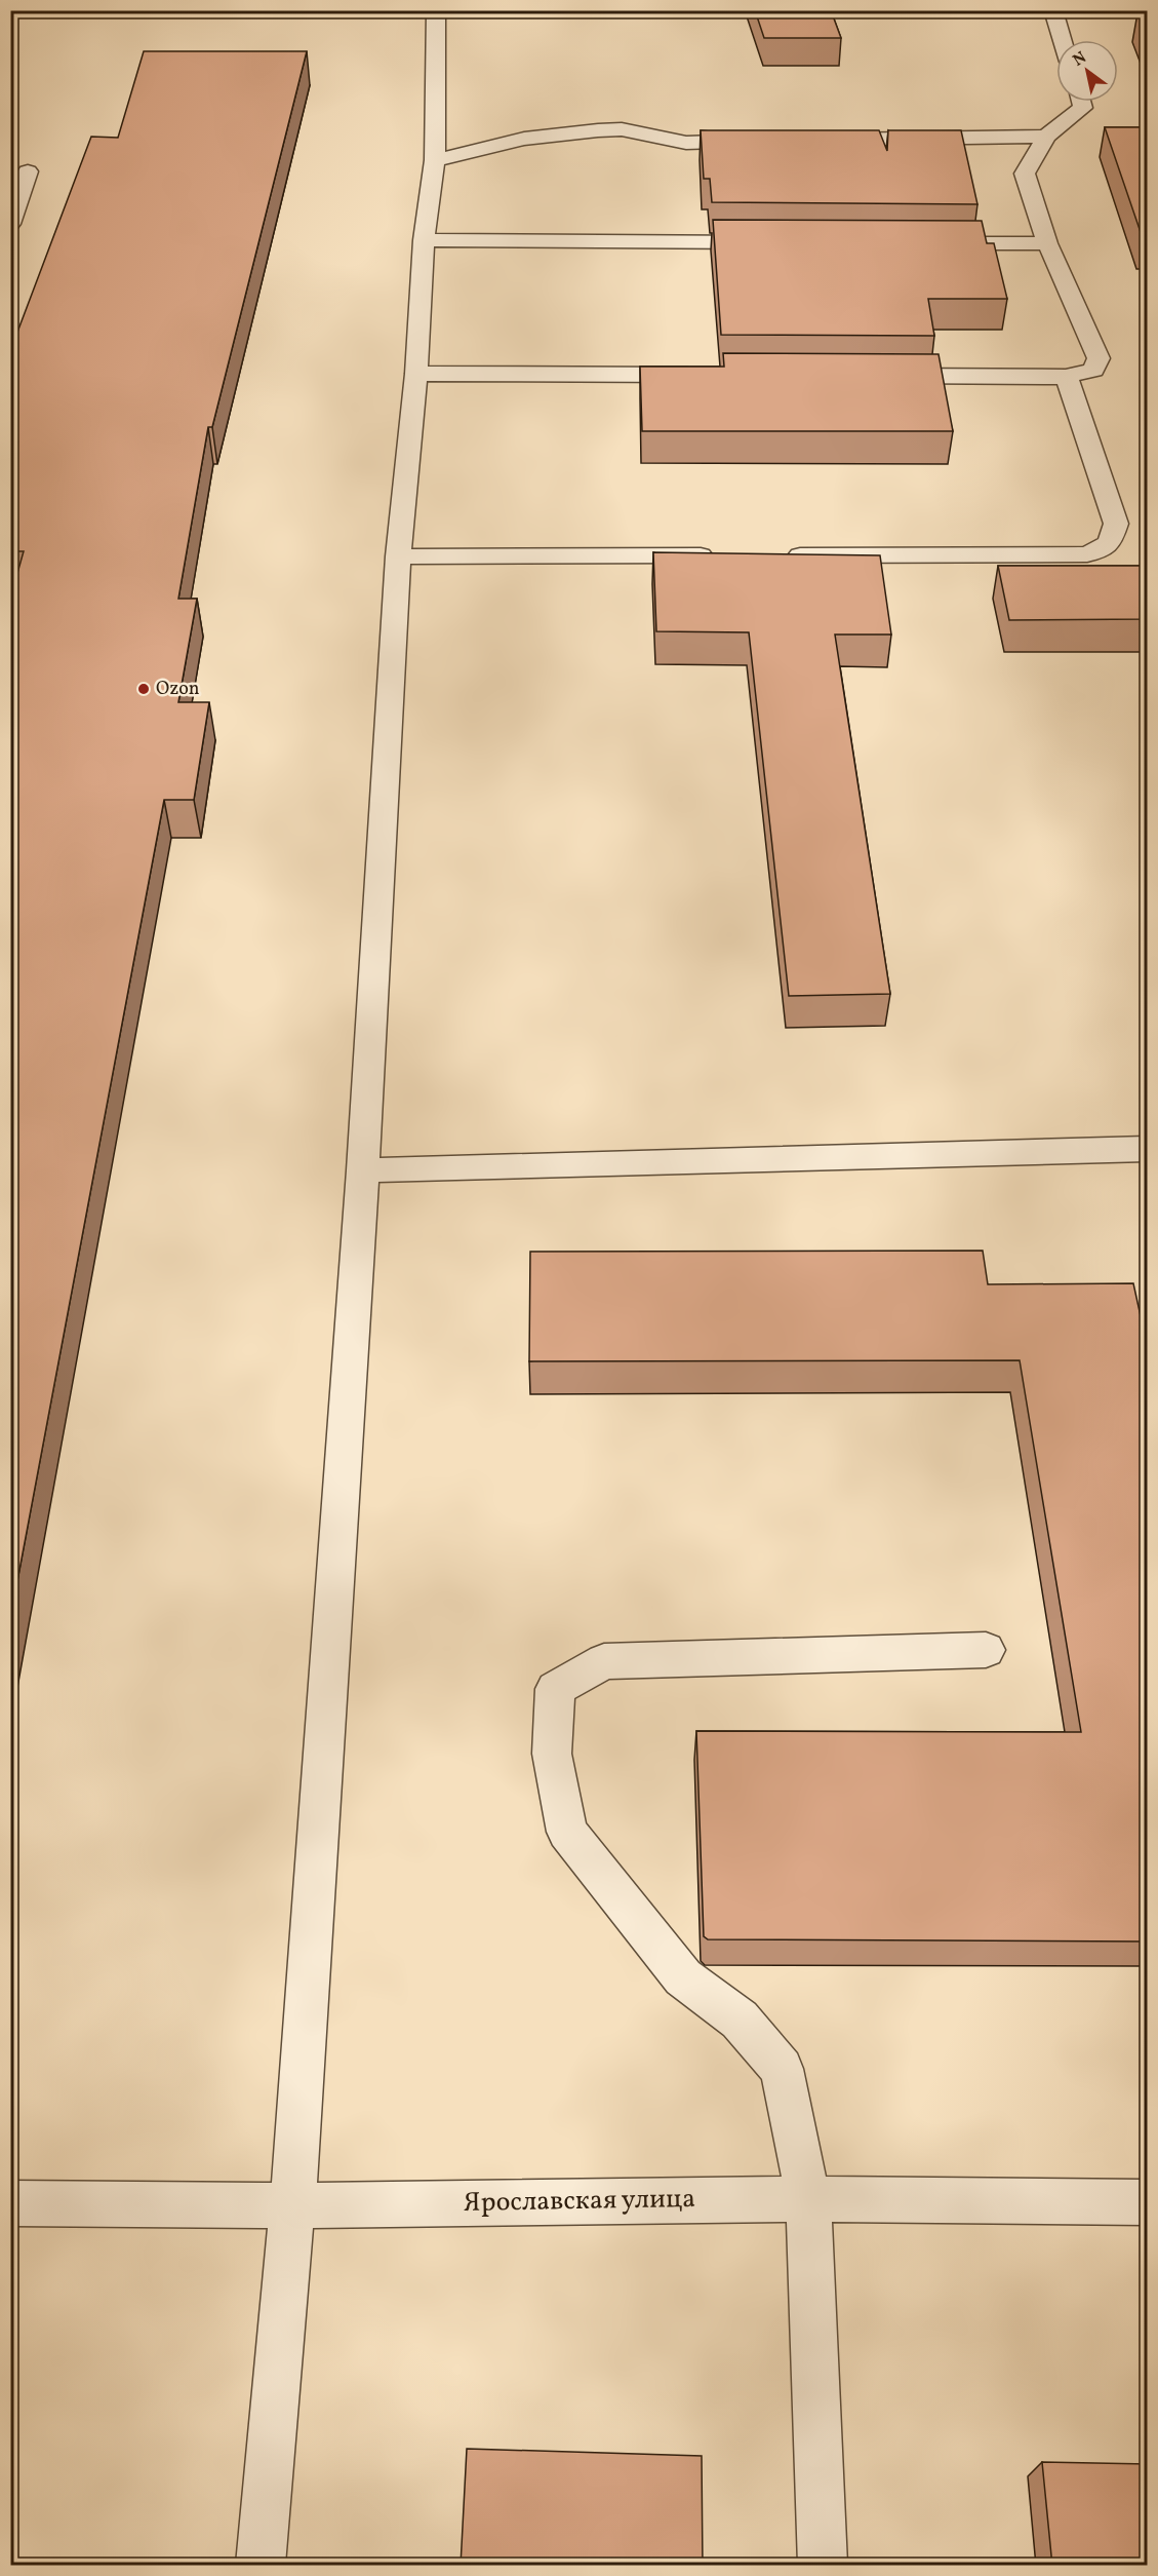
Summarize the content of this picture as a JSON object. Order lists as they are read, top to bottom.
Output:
{
  "streets": {
    "street": ["Ярославская улица"]
  },
  "places": ["Ozon"],
  "north": "top left"
}
